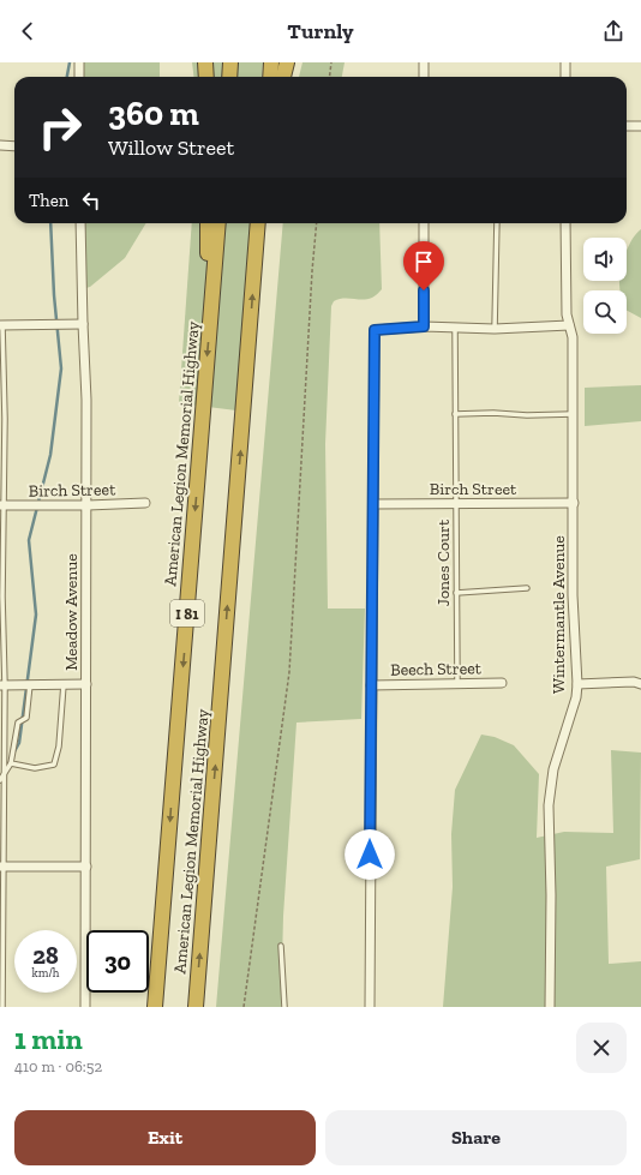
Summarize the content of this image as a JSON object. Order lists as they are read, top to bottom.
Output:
{
  "streets": {
    "highway": ["American Legion Memorial Highway", "I 81"],
    "street": [
      "Birch Street",
      "Meadow Avenue",
      "Wintermantle Avenue",
      "Beech Street"
    ],
    "lane": ["Jones Court"]
  },
  "crossings": [
    ["Birch Street", "Jones Court"],
    ["Birch Street", "Meadow Avenue"],
    ["Birch Street", "Wintermantle Avenue"],
    ["Jones Court", "Beech Street"]
  ],
  "page": {
    "header": "Turnly",
    "turn": ["360 m", "Willow Street"],
    "then": "Then",
    "speed": "28 km/h",
    "limit": "30",
    "heading": ["1 min", "410 m · 06:52"],
    "buttons": ["Exit", "Share"]
  }
}
